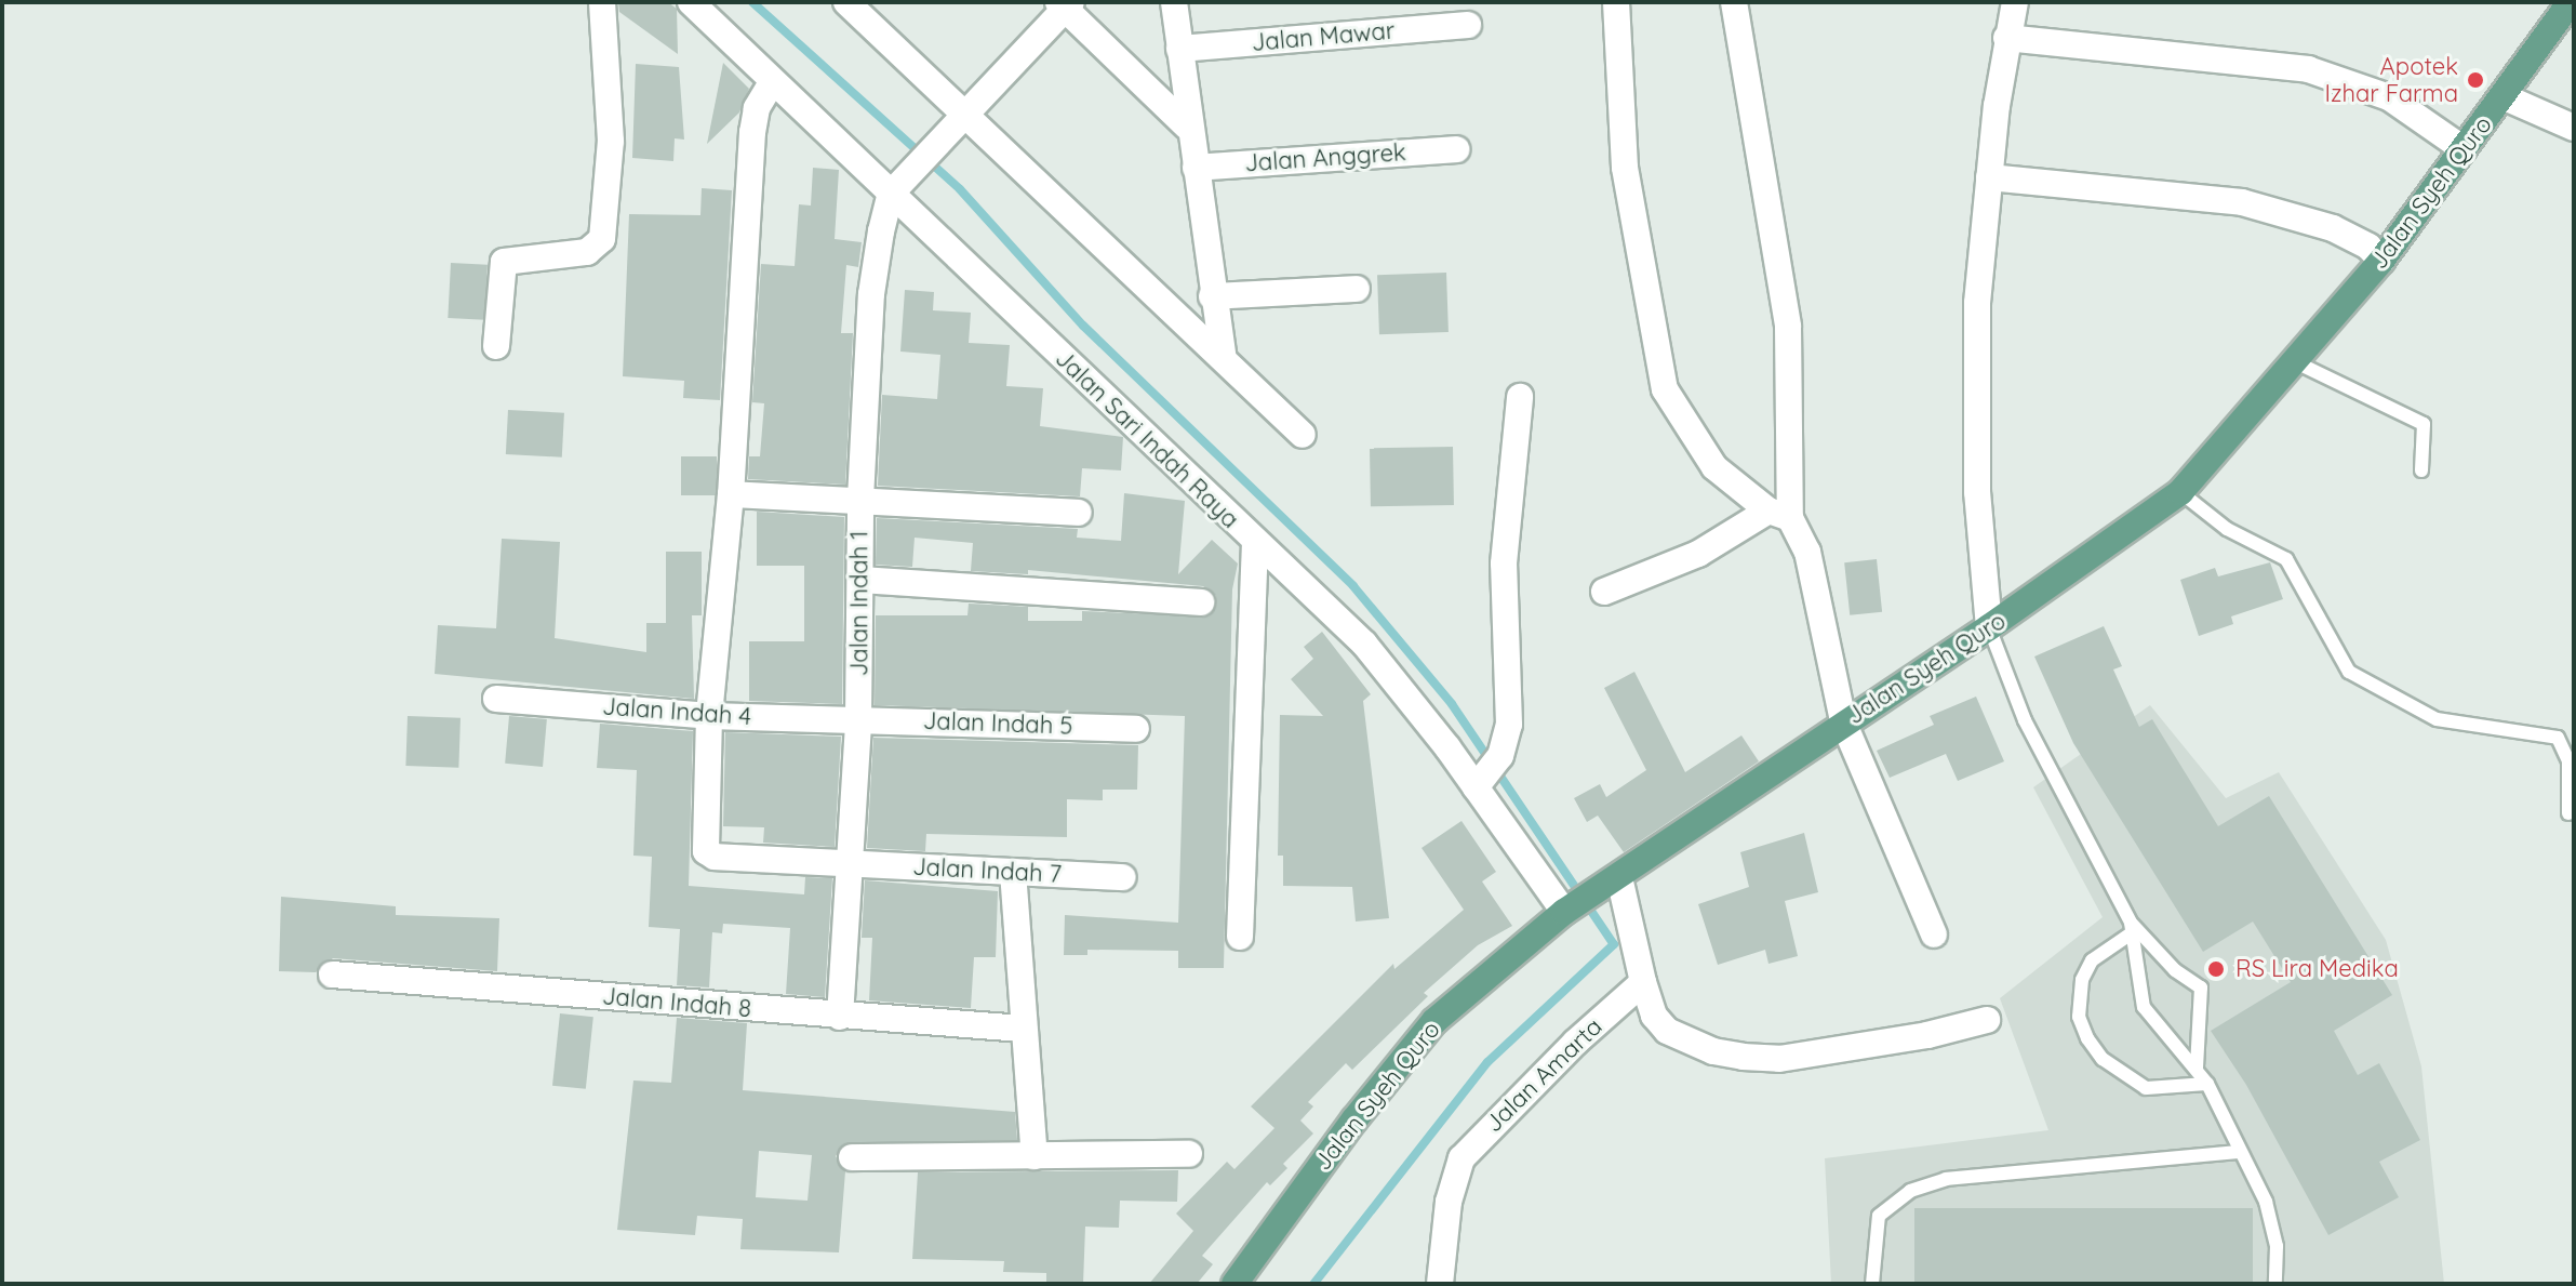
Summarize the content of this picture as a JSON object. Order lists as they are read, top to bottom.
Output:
{
  "streets": {
    "main road": ["Jalan Syeh Quro"],
    "street": [
      "Jalan Mawar",
      "Jalan Anggrek",
      "Jalan Sari Indah Raya",
      "Jalan Indah 1",
      "Jalan Indah 4",
      "Jalan Indah 5",
      "Jalan Indah 7",
      "Jalan Indah 8",
      "Jalan Amarta"
    ]
  },
  "crossings": [
    ["Jalan Syeh Quro", "Jalan Sari Indah Raya"],
    ["Jalan Sari Indah Raya", "Jalan Indah 1"],
    ["Jalan Indah 1", "Jalan Indah 4"],
    ["Jalan Indah 1", "Jalan Indah 5"],
    ["Jalan Indah 1", "Jalan Indah 7"],
    ["Jalan Indah 1", "Jalan Indah 8"],
    ["Jalan Indah 4", "Jalan Indah 5"],
    ["Jalan Indah 4", "Jalan Indah 7"]
  ],
  "places": ["Apotek Izhar Farma", "RS Lira Medika"]
}
